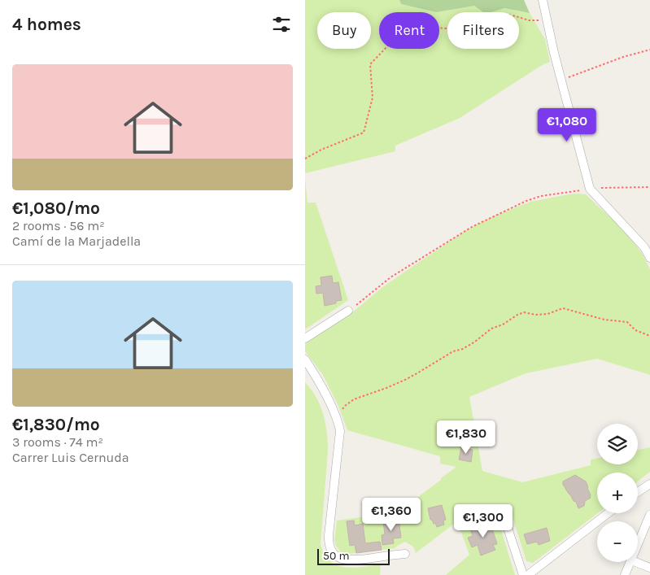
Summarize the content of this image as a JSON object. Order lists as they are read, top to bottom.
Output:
{
  "scale_bar": "50 m",
  "page": {
    "heading": "4 homes",
    "chip": ["Buy", "Rent", "Filters"],
    "list": [
      {
        "name": "€1,080/mo",
        "note": "2 rooms · 56 m² · Camí de la Marjadella"
      },
      {
        "name": "€1,830/mo",
        "note": "3 rooms · 74 m² · Carrer Luis Cernuda"
      }
    ],
    "price": [
      "€1,080",
      "€1,830",
      "€1,360",
      "€1,300"
    ],
    "map_buttons": ["+", "−"],
    "scale": "50 m"
  }
}
